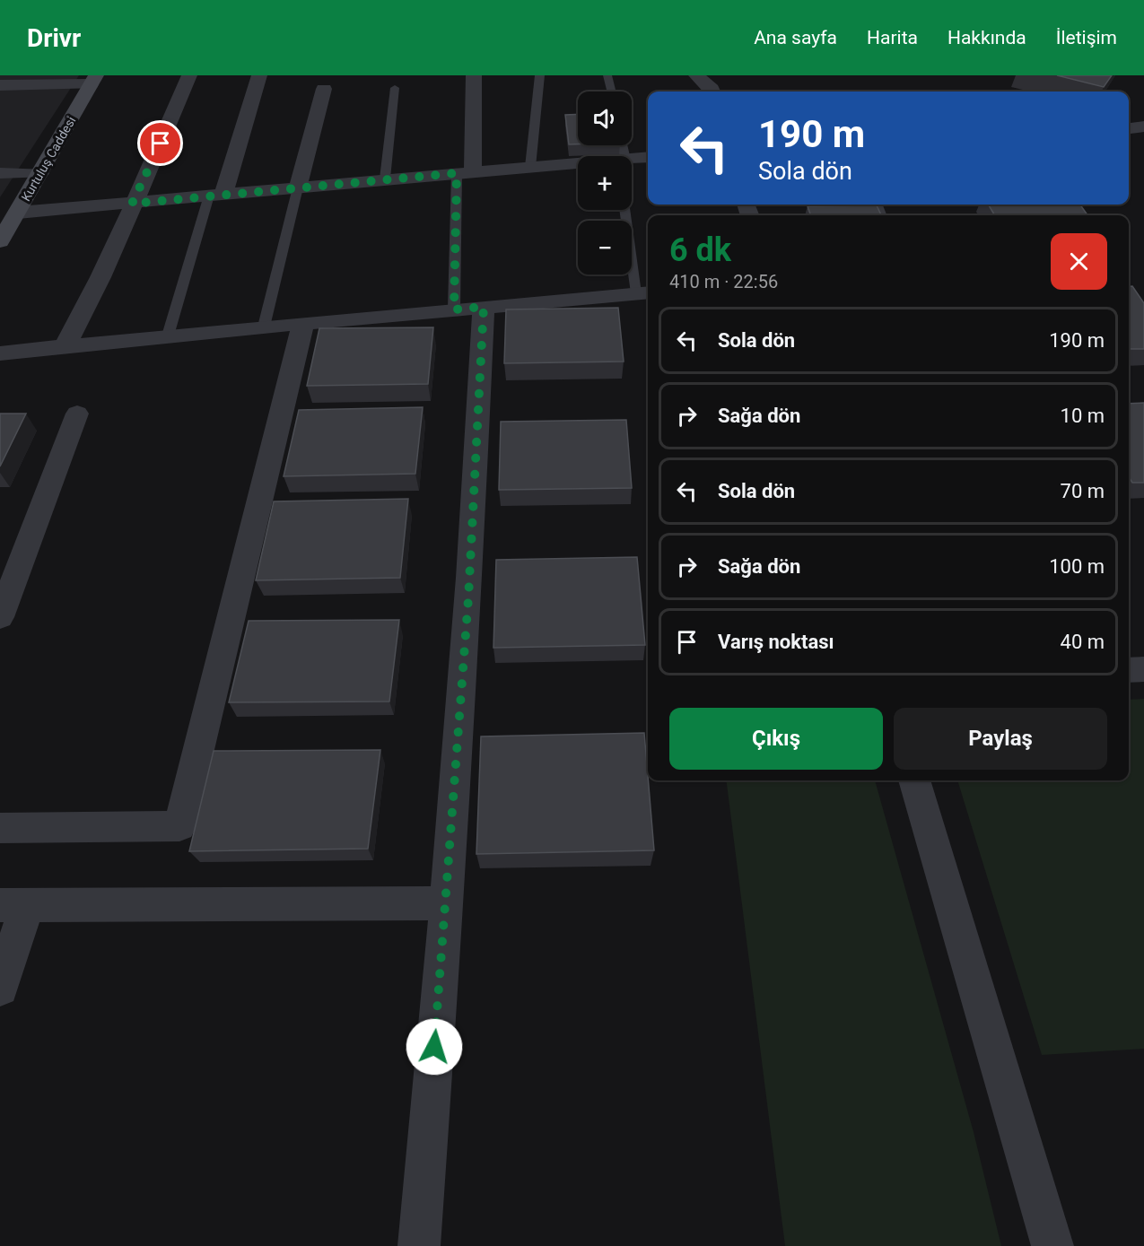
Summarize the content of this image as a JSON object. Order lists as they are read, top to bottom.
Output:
{
  "streets": {
    "main road": ["Kurtuluş Caddesi"]
  },
  "page": {
    "header": "Drivr",
    "nav": [
      "Ana sayfa",
      "Harita",
      "Hakkında",
      "İletişim"
    ],
    "map_buttons": ["+", "−"],
    "turn": ["190 m", "Sola dön"],
    "heading": ["6 dk", "410 m · 22:56"],
    "list": [
      {
        "name": "Sola dön",
        "value": "190 m"
      },
      {
        "name": "Sağa dön",
        "value": "10 m"
      },
      {
        "name": "Sola dön",
        "value": "70 m"
      },
      {
        "name": "Sağa dön",
        "value": "100 m"
      },
      {
        "name": "Varış noktası",
        "value": "40 m"
      }
    ],
    "buttons": ["Çıkış", "Paylaş"]
  }
}
